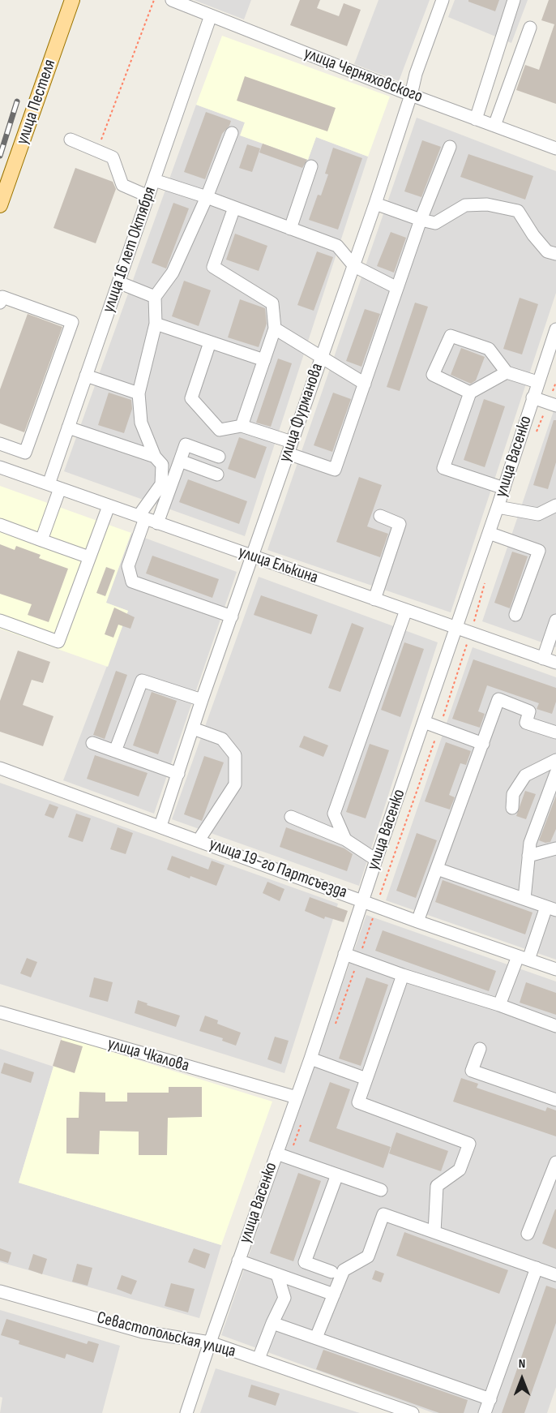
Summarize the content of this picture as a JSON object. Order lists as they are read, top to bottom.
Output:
{
  "streets": {
    "main road": ["улица Пестеля"],
    "street": [
      "улица Черняховского",
      "улица 16 лет Октября",
      "улица Фурманова",
      "улица Васенко",
      "улица Елькина",
      "улица 19-го Партсъезда",
      "улица Чкалова",
      "Севастопольская улица"
    ]
  },
  "crossings": [
    ["улица Черняховского", "улица 16 лет Октября"],
    ["улица Черняховского", "улица Фурманова"],
    ["улица 16 лет Октября", "улица Елькина"],
    ["улица Фурманова", "улица Елькина"],
    ["улица Фурманова", "улица 19-го Партсъезда"],
    ["улица Васенко", "улица Елькина"],
    ["улица Васенко", "улица 19-го Партсъезда"],
    ["улица Васенко", "улица Чкалова"],
    ["улица Васенко", "Севастопольская улица"]
  ],
  "north": "top"
}
